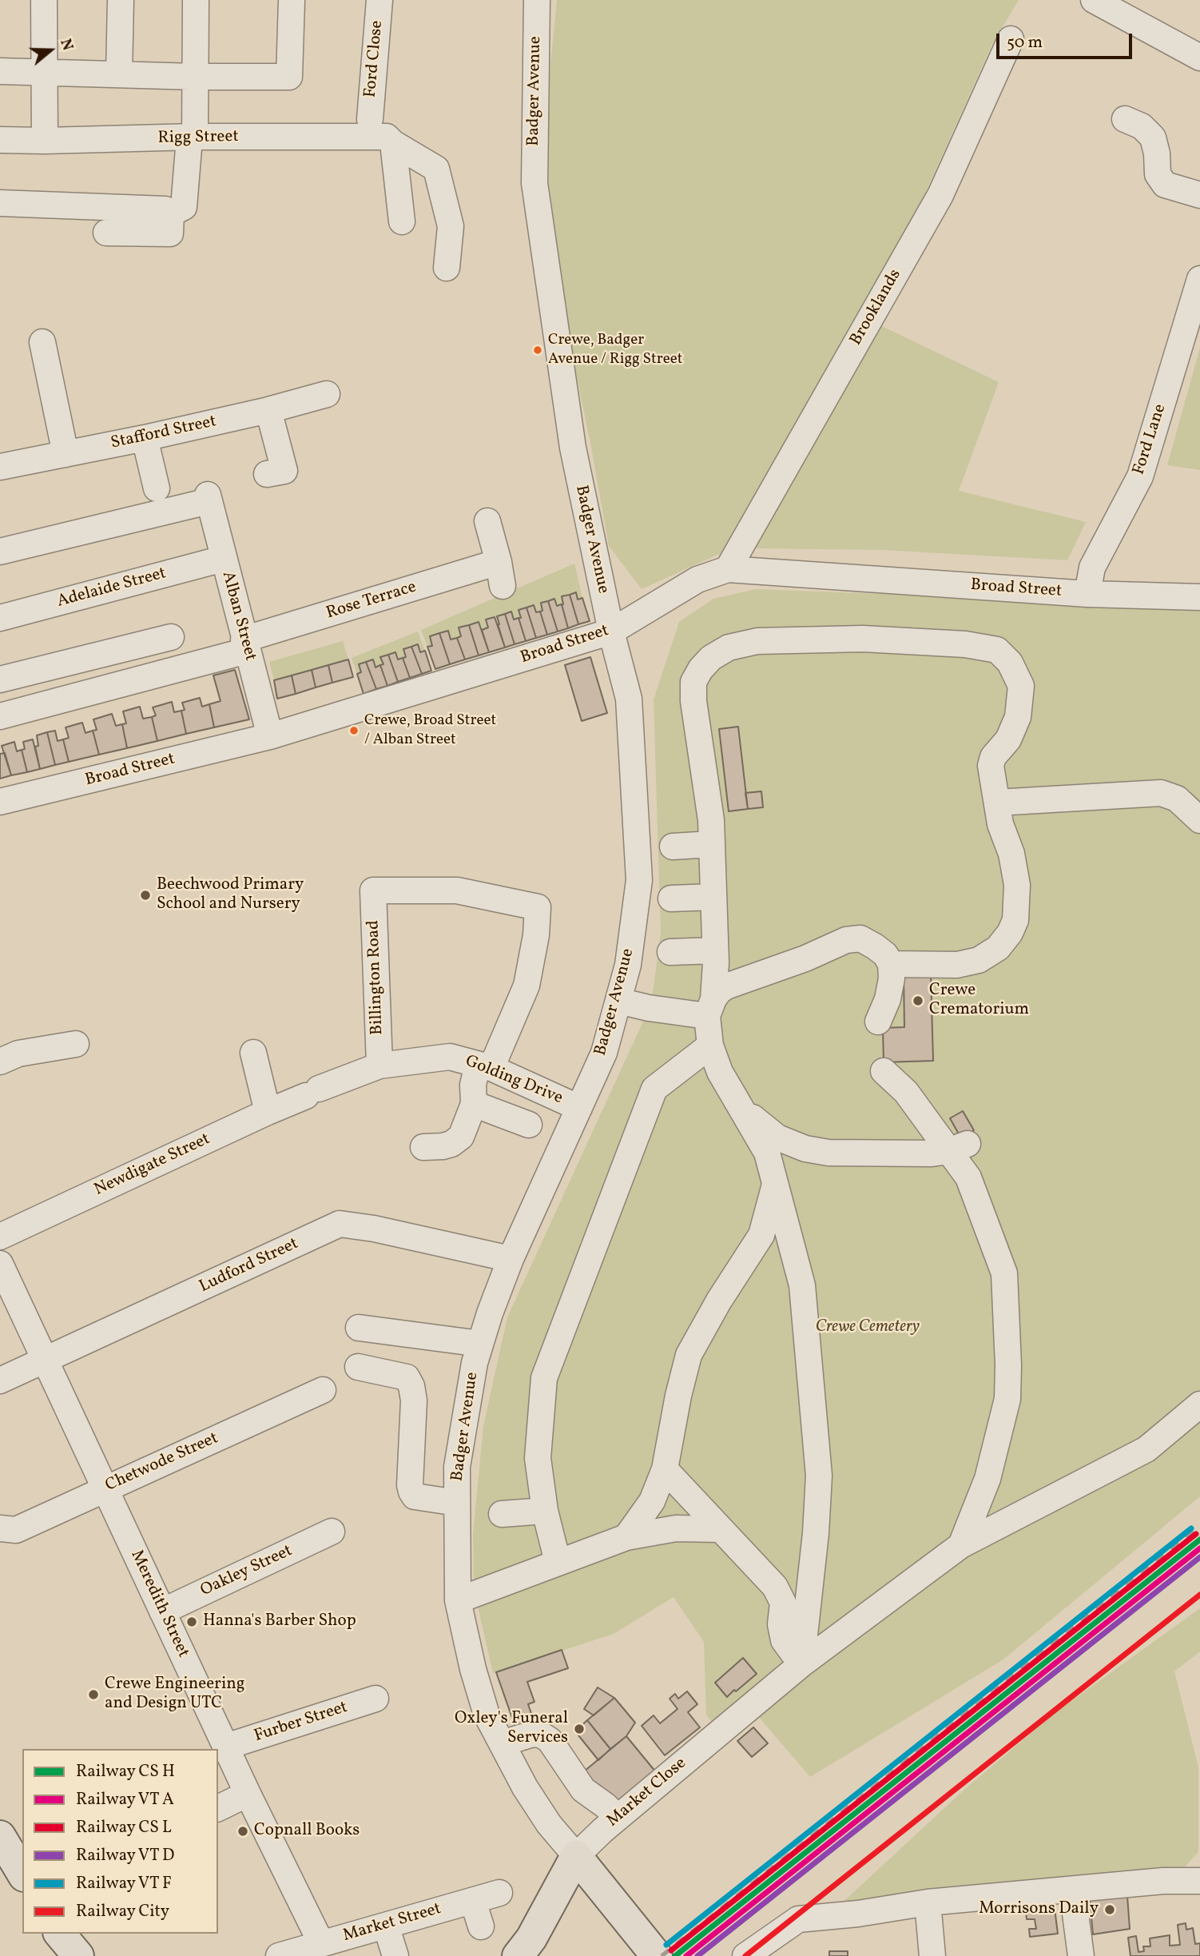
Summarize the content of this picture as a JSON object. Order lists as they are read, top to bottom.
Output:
{
  "streets": {
    "street": [
      "Ford Close",
      "Badger Avenue",
      "Rigg Street",
      "Brooklands",
      "Stafford Street",
      "Ford Lane",
      "Adelaide Street",
      "Broad Street",
      "Rose Terrace",
      "Alban Street",
      "Billington Road",
      "Golding Drive",
      "Newdigate Street",
      "Ludford Street",
      "Chetwode Street",
      "Oakley Street",
      "Meredith Street",
      "Furber Street",
      "Market Close",
      "Market Street"
    ]
  },
  "crossings": [
    ["Badger Avenue", "Broad Street"],
    ["Badger Avenue", "Golding Drive"],
    ["Badger Avenue", "Ludford Street"],
    ["Badger Avenue", "Market Close"],
    ["Brooklands", "Broad Street"],
    ["Ford Lane", "Broad Street"],
    ["Adelaide Street", "Alban Street"],
    ["Broad Street", "Alban Street"],
    ["Rose Terrace", "Alban Street"],
    ["Billington Road", "Golding Drive"],
    ["Golding Drive", "Newdigate Street"],
    ["Ludford Street", "Meredith Street"],
    ["Chetwode Street", "Meredith Street"],
    ["Oakley Street", "Meredith Street"],
    ["Meredith Street", "Furber Street"],
    ["Meredith Street", "Market Street"]
  ],
  "parks": ["Crewe Cemetery"],
  "places": [
    "Crewe, Badger Avenue / Rigg Street",
    "Crewe, Broad Street / Alban Street",
    "Beechwood Primary School and Nursery",
    "Crewe Crematorium",
    "Hanna's Barber Shop",
    "Crewe Engineering and Design UTC",
    "Oxley's Funeral Services",
    "Copnall Books",
    "Morrisons Daily"
  ],
  "lines": ["rail line City"],
  "legend": [
    "Railway CS H",
    "Railway VT A",
    "Railway CS L",
    "Railway VT D",
    "Railway VT F",
    "Railway City"
  ],
  "scale_bar": "50 m",
  "north": "right"
}
